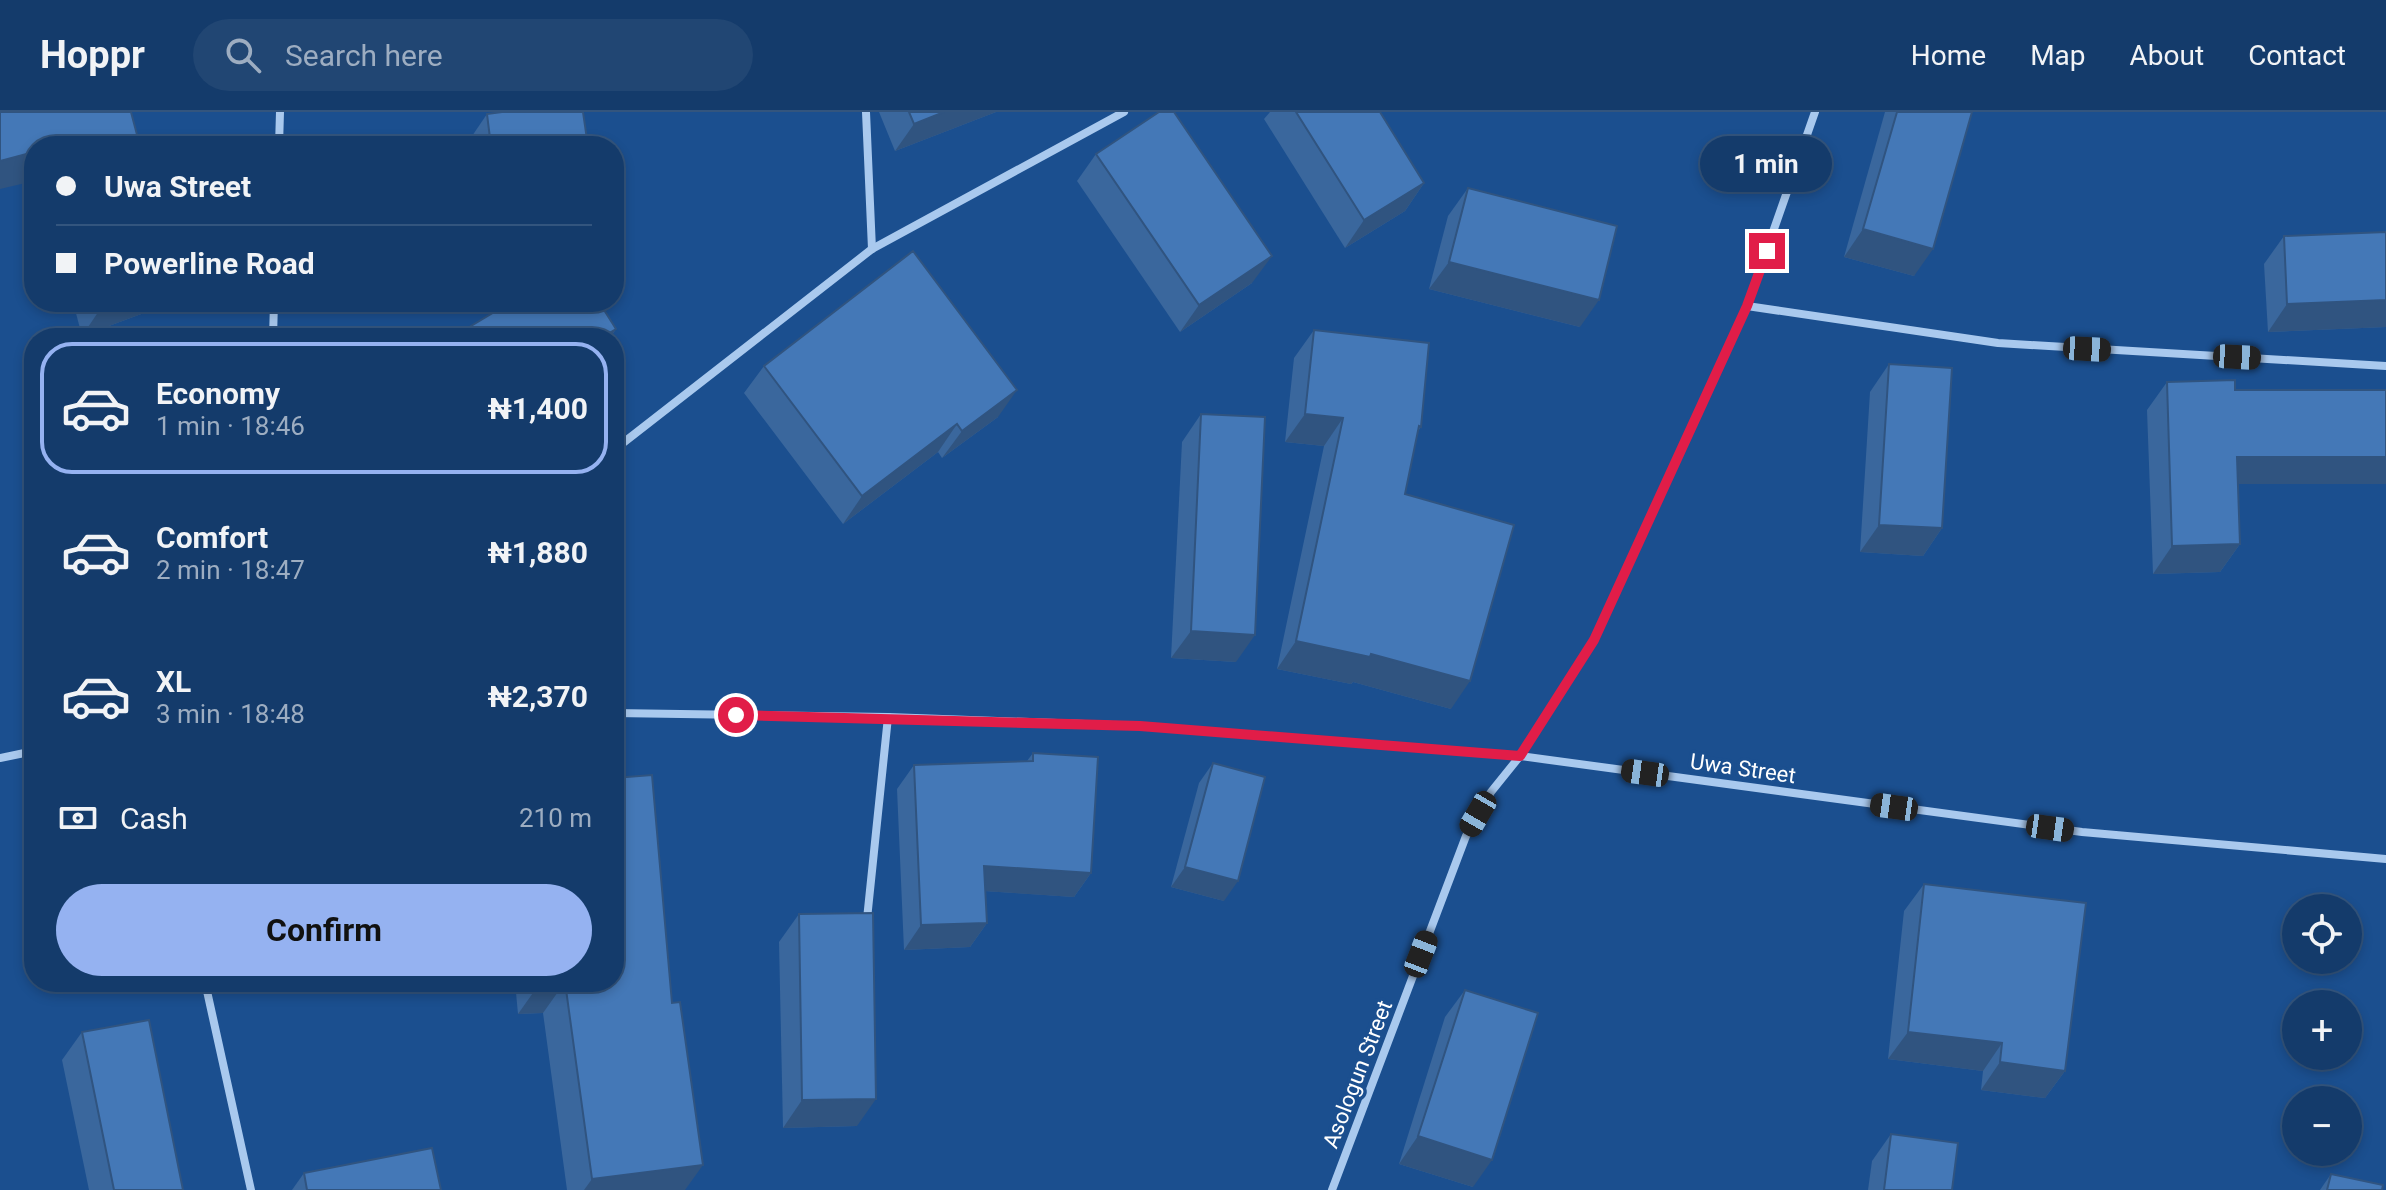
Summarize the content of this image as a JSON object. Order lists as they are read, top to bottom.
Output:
{
  "streets": {
    "street": ["Uwa Street", "Asologun Street"]
  },
  "crossings": [
    ["Uwa Street", "Asologun Street"]
  ],
  "page": {
    "header": "Hoppr",
    "search": "Search here",
    "nav": [
      "Home",
      "Map",
      "About",
      "Contact"
    ],
    "bubble": "1 min",
    "banner": ["Uwa Street", "Powerline Road"],
    "list": [
      {
        "name": "Economy",
        "note": "1 min · 18:46",
        "value": "₦1,400"
      },
      {
        "name": "Comfort",
        "note": "2 min · 18:47",
        "value": "₦1,880"
      },
      {
        "name": "XL",
        "note": "3 min · 18:48",
        "value": "₦2,370"
      }
    ],
    "pay": ["Cash", "210 m"],
    "buttons": "Confirm",
    "map_buttons": ["+", "−"]
  }
}
